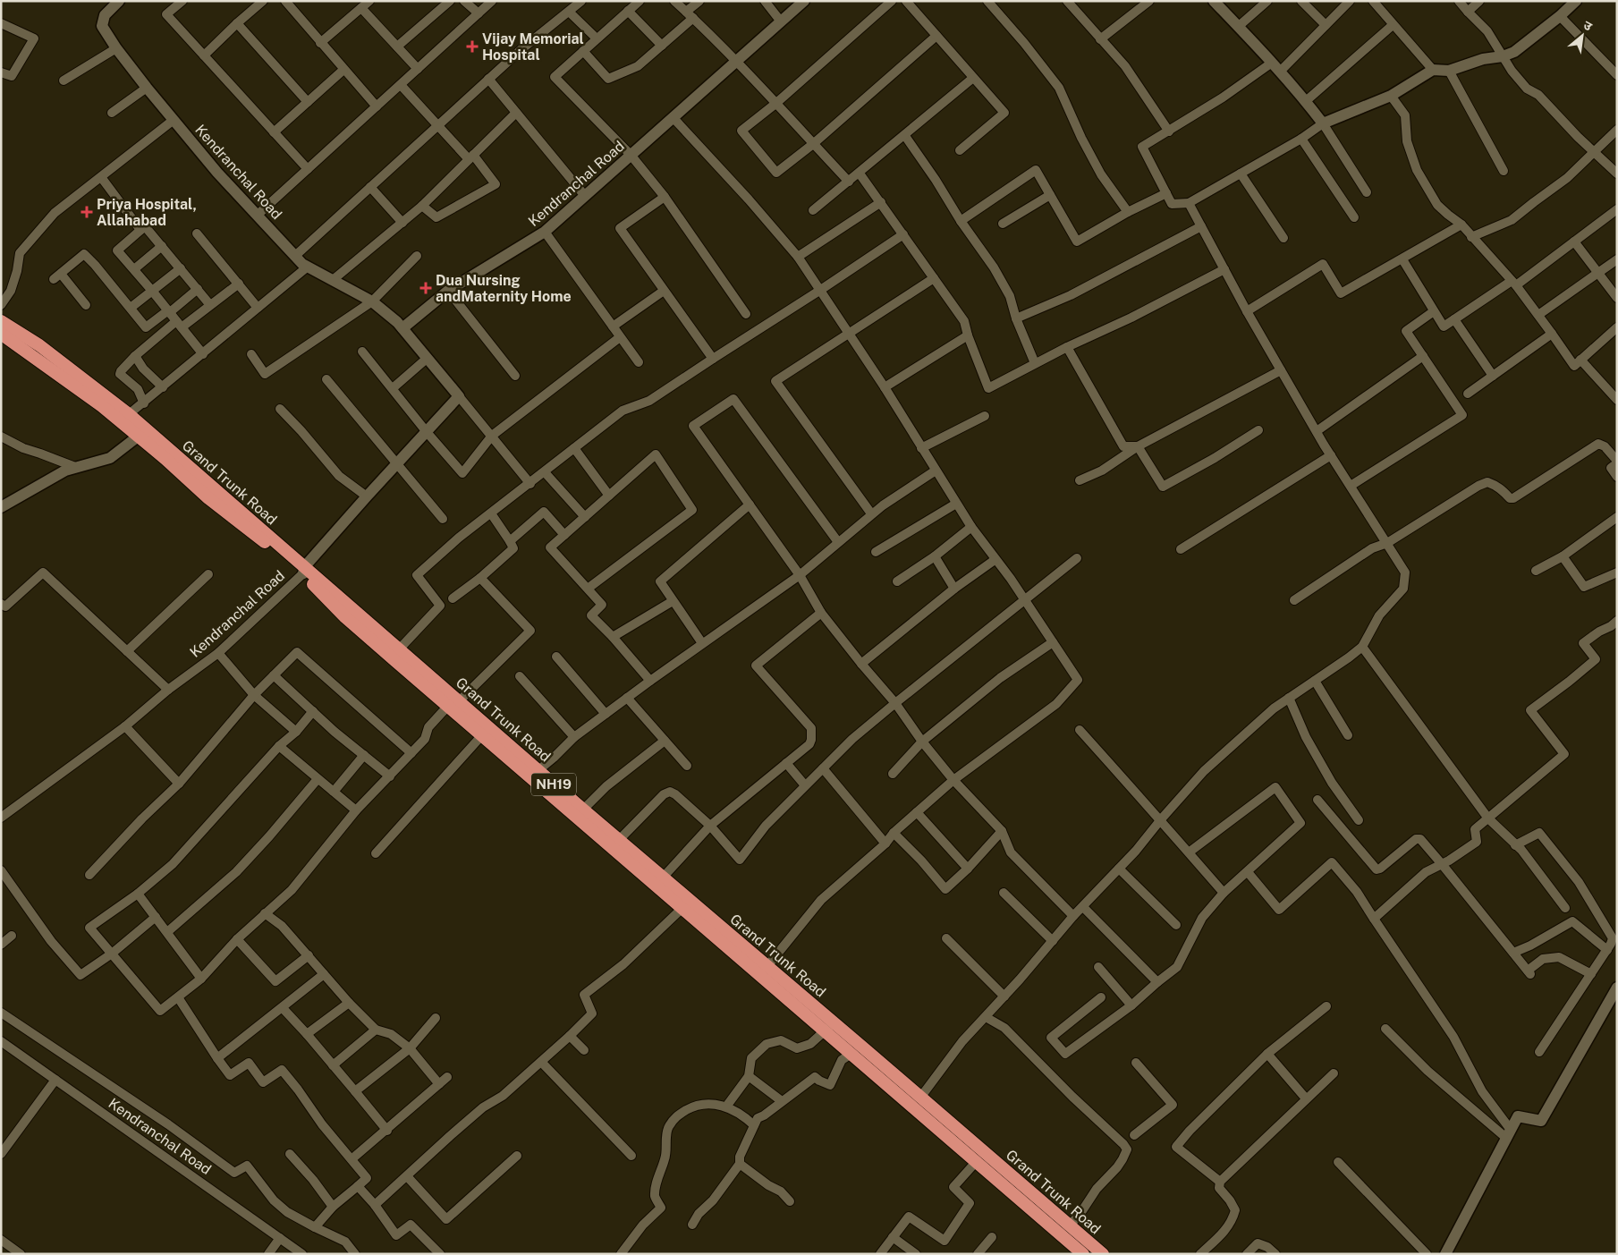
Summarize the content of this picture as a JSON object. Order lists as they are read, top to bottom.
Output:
{
  "streets": {
    "highway": ["Grand Trunk Road", "NH19"],
    "street": ["Kendranchal Road"]
  },
  "crossings": [
    ["Kendranchal Road", "Grand Trunk Road"]
  ],
  "places": {
    "health": ["Vijay Memorial Hospital", "Priya Hospital, Allahabad", "Dua Nursing andMaternity Home"]
  },
  "north": "top right"
}
